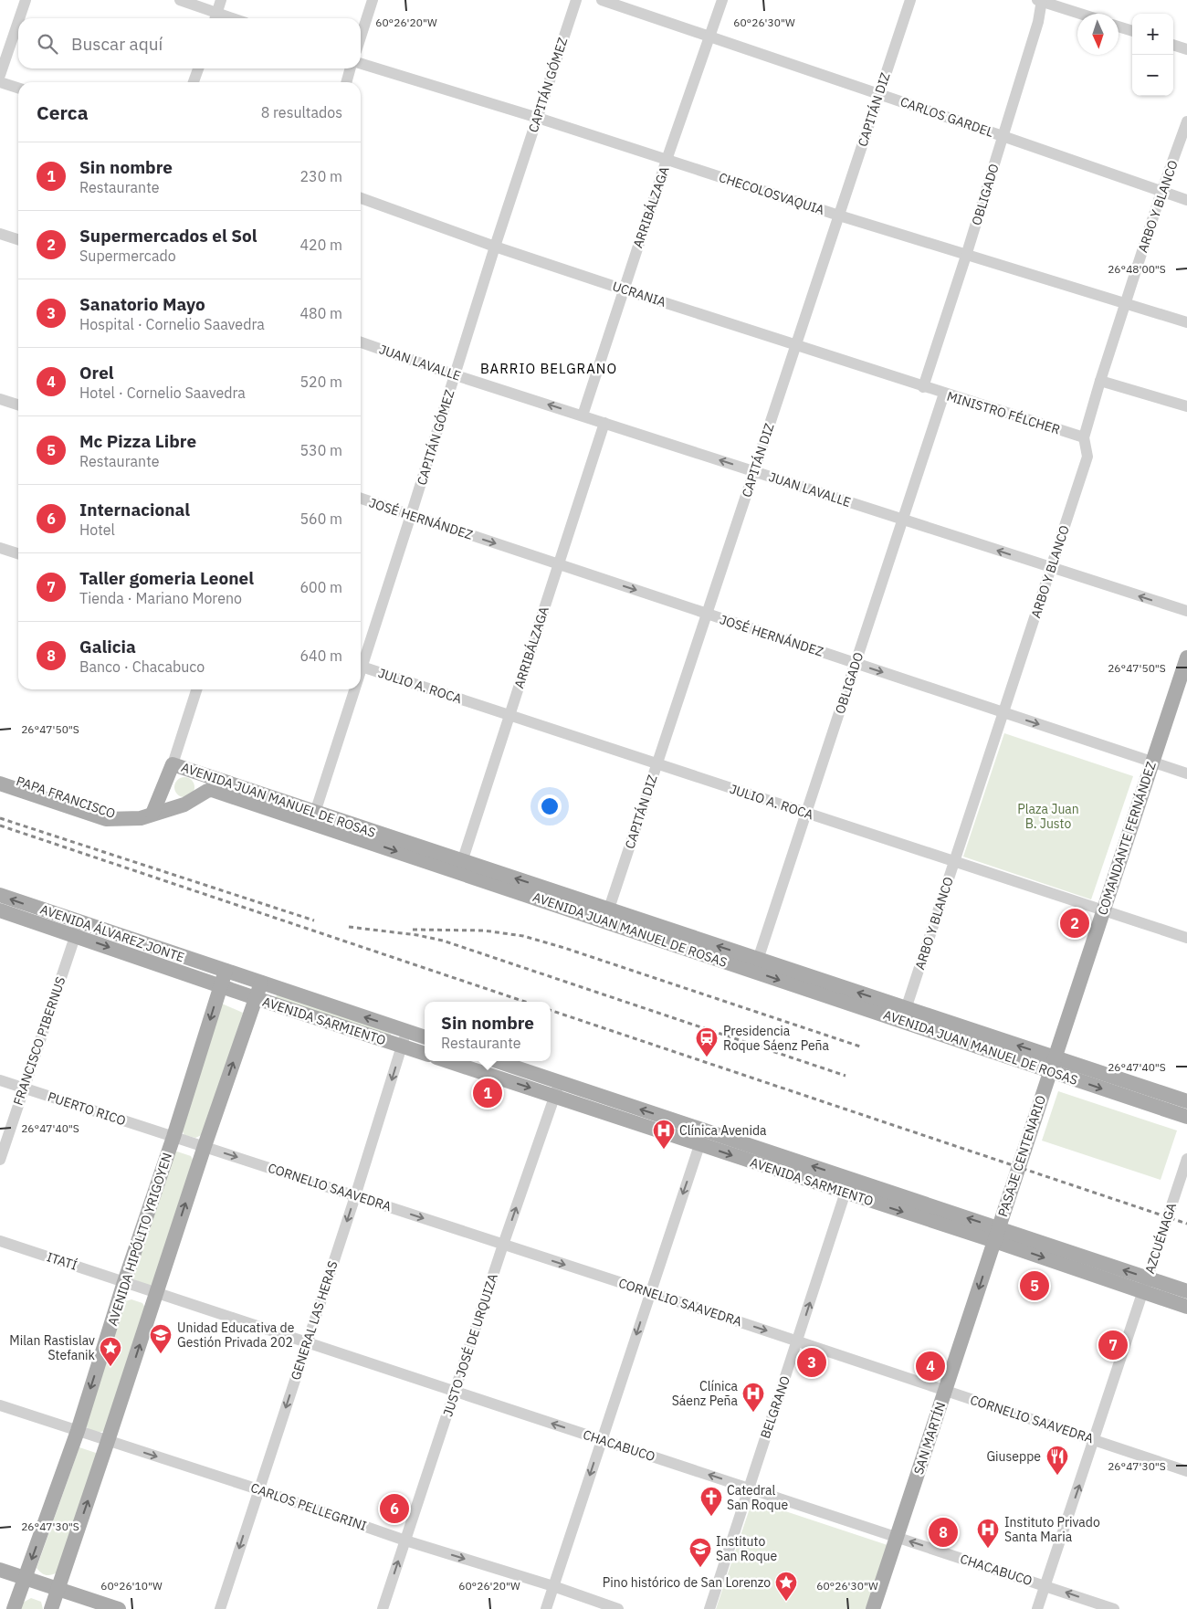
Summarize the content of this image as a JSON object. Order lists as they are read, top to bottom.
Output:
{
  "streets": {
    "main road": [
      "PAPA FRANCISCO",
      "AVENIDA JUAN MANUEL DE ROSAS",
      "COMANDANTE FERNÁNDEZ",
      "AVENIDA ÁLVAREZ JONTE",
      "AVENIDA SARMIENTO",
      "PASAJE CENTENARIO",
      "AVENIDA HIPÓLITO YRIGOYEN",
      "SAN MARTÍN"
    ],
    "street": [
      "CAPITÁN GÓMEZ",
      "CAPITÁN DIZ",
      "CARLOS GARDEL",
      "CHECOLOSVAQUIA",
      "OBLIGADO",
      "ARBO Y BLANCO",
      "ARRIBÁLZAGA",
      "UCRANIA",
      "JUAN LAVALLE",
      "MINISTRO FÉLCHER",
      "JOSÉ HERNÁNDEZ",
      "JULIO A. ROCA",
      "FRANCISCO PIBERNUS",
      "PUERTO RICO",
      "CORNELIO SAAVEDRA",
      "AZCUÉNAGA",
      "ITATÍ",
      "GENERAL LAS HERAS",
      "JUSTO JOSÉ DE URQUIZA",
      "BELGRANO",
      "CHACABUCO",
      "CARLOS PELLEGRINI"
    ]
  },
  "crossings": [
    ["CAPITÁN GÓMEZ", "CHECOLOSVAQUIA"],
    ["CAPITÁN GÓMEZ", "UCRANIA"],
    ["CAPITÁN GÓMEZ", "JUAN LAVALLE"],
    ["CAPITÁN GÓMEZ", "JOSÉ HERNÁNDEZ"],
    ["CAPITÁN GÓMEZ", "AVENIDA JUAN MANUEL DE ROSAS"],
    ["CAPITÁN DIZ", "CARLOS GARDEL"],
    ["CAPITÁN DIZ", "CHECOLOSVAQUIA"],
    ["CAPITÁN DIZ", "UCRANIA"],
    ["CAPITÁN DIZ", "JUAN LAVALLE"],
    ["CAPITÁN DIZ", "JOSÉ HERNÁNDEZ"],
    ["CAPITÁN DIZ", "JULIO A. ROCA"],
    ["CAPITÁN DIZ", "AVENIDA JUAN MANUEL DE ROSAS"],
    ["CARLOS GARDEL", "OBLIGADO"],
    ["CARLOS GARDEL", "ARBO Y BLANCO"],
    ["CARLOS GARDEL", "ARRIBÁLZAGA"],
    ["CHECOLOSVAQUIA", "OBLIGADO"],
    ["CHECOLOSVAQUIA", "ARBO Y BLANCO"],
    ["CHECOLOSVAQUIA", "ARRIBÁLZAGA"],
    ["OBLIGADO", "UCRANIA"],
    ["OBLIGADO", "JUAN LAVALLE"],
    ["OBLIGADO", "MINISTRO FÉLCHER"],
    ["OBLIGADO", "JOSÉ HERNÁNDEZ"],
    ["OBLIGADO", "JULIO A. ROCA"],
    ["OBLIGADO", "AVENIDA JUAN MANUEL DE ROSAS"],
    ["ARBO Y BLANCO", "JUAN LAVALLE"],
    ["ARBO Y BLANCO", "MINISTRO FÉLCHER"],
    ["ARBO Y BLANCO", "JOSÉ HERNÁNDEZ"],
    ["ARBO Y BLANCO", "JULIO A. ROCA"],
    ["ARBO Y BLANCO", "AVENIDA JUAN MANUEL DE ROSAS"],
    ["ARRIBÁLZAGA", "UCRANIA"],
    ["ARRIBÁLZAGA", "JUAN LAVALLE"],
    ["ARRIBÁLZAGA", "JOSÉ HERNÁNDEZ"],
    ["ARRIBÁLZAGA", "JULIO A. ROCA"],
    ["ARRIBÁLZAGA", "AVENIDA JUAN MANUEL DE ROSAS"],
    ["UCRANIA", "MINISTRO FÉLCHER"],
    ["JOSÉ HERNÁNDEZ", "COMANDANTE FERNÁNDEZ"],
    ["JULIO A. ROCA", "COMANDANTE FERNÁNDEZ"],
    ["AVENIDA JUAN MANUEL DE ROSAS", "COMANDANTE FERNÁNDEZ"],
    ["AVENIDA JUAN MANUEL DE ROSAS", "PASAJE CENTENARIO"],
    ["COMANDANTE FERNÁNDEZ", "PASAJE CENTENARIO"],
    ["AVENIDA ÁLVAREZ JONTE", "AVENIDA SARMIENTO"],
    ["AVENIDA ÁLVAREZ JONTE", "FRANCISCO PIBERNUS"],
    ["AVENIDA ÁLVAREZ JONTE", "AVENIDA HIPÓLITO YRIGOYEN"],
    ["AVENIDA SARMIENTO", "PASAJE CENTENARIO"],
    ["AVENIDA SARMIENTO", "AZCUÉNAGA"],
    ["AVENIDA SARMIENTO", "AVENIDA HIPÓLITO YRIGOYEN"],
    ["AVENIDA SARMIENTO", "GENERAL LAS HERAS"],
    ["AVENIDA SARMIENTO", "JUSTO JOSÉ DE URQUIZA"],
    ["AVENIDA SARMIENTO", "BELGRANO"],
    ["AVENIDA SARMIENTO", "SAN MARTÍN"],
    ["FRANCISCO PIBERNUS", "PUERTO RICO"],
    ["PUERTO RICO", "CORNELIO SAAVEDRA"],
    ["PUERTO RICO", "AVENIDA HIPÓLITO YRIGOYEN"],
    ["PASAJE CENTENARIO", "SAN MARTÍN"],
    ["CORNELIO SAAVEDRA", "AZCUÉNAGA"],
    ["CORNELIO SAAVEDRA", "AVENIDA HIPÓLITO YRIGOYEN"],
    ["CORNELIO SAAVEDRA", "GENERAL LAS HERAS"],
    ["CORNELIO SAAVEDRA", "JUSTO JOSÉ DE URQUIZA"],
    ["CORNELIO SAAVEDRA", "BELGRANO"],
    ["CORNELIO SAAVEDRA", "SAN MARTÍN"],
    ["AZCUÉNAGA", "CHACABUCO"],
    ["AVENIDA HIPÓLITO YRIGOYEN", "ITATÍ"],
    ["AVENIDA HIPÓLITO YRIGOYEN", "CHACABUCO"],
    ["AVENIDA HIPÓLITO YRIGOYEN", "CARLOS PELLEGRINI"],
    ["ITATÍ", "CHACABUCO"],
    ["GENERAL LAS HERAS", "CHACABUCO"],
    ["GENERAL LAS HERAS", "CARLOS PELLEGRINI"],
    ["JUSTO JOSÉ DE URQUIZA", "CHACABUCO"],
    ["JUSTO JOSÉ DE URQUIZA", "CARLOS PELLEGRINI"],
    ["BELGRANO", "CHACABUCO"],
    ["SAN MARTÍN", "CHACABUCO"]
  ],
  "one_way": [
    "JUAN LAVALLE",
    "JOSÉ HERNÁNDEZ",
    "CORNELIO SAAVEDRA",
    "GENERAL LAS HERAS",
    "JUSTO JOSÉ DE URQUIZA",
    "BELGRANO",
    "SAN MARTÍN",
    "CHACABUCO",
    "CARLOS PELLEGRINI"
  ],
  "districts": ["BARRIO BELGRANO"],
  "parks": ["Plaza Juan B. Justo"],
  "places": {
    "station": ["Presidencia Roque Sáenz Peña"],
    "hospital": ["Clínica Avenida", "Clínica Sáenz Peña", "Instituto Privado Santa Maria"],
    "school or university": ["Unidad Educativa de Gestión Privada 202", "Instituto San Roque"],
    "place": ["Milan Rastislav Stefanik", "Pino histórico de San Lorenzo"],
    "restaurant": ["Giuseppe"],
    "church": ["Catedral San Roque"]
  },
  "north": "bottom",
  "page": {
    "map_buttons": ["+", "−"],
    "search": "Buscar aquí",
    "heading": ["Cerca", "8 resultados"],
    "list": [
      {
        "mark": "1",
        "name": "Sin nombre",
        "note": "Restaurante",
        "value": "230 m"
      },
      {
        "mark": "2",
        "name": "Supermercados el Sol",
        "note": "Supermercado",
        "value": "420 m"
      },
      {
        "mark": "3",
        "name": "Sanatorio Mayo",
        "note": "Hospital · Cornelio Saavedra",
        "value": "480 m"
      },
      {
        "mark": "4",
        "name": "Orel",
        "note": "Hotel · Cornelio Saavedra",
        "value": "520 m"
      },
      {
        "mark": "5",
        "name": "Mc Pizza Libre",
        "note": "Restaurante",
        "value": "530 m"
      },
      {
        "mark": "6",
        "name": "Internacional",
        "note": "Hotel",
        "value": "560 m"
      },
      {
        "mark": "7",
        "name": "Taller gomeria Leonel",
        "note": "Tienda · Mariano Moreno",
        "value": "600 m"
      },
      {
        "mark": "8",
        "name": "Galicia",
        "note": "Banco · Chacabuco",
        "value": "640 m"
      }
    ],
    "pins": [
      "2",
      "1",
      "5",
      "7",
      "3",
      "4",
      "6",
      "8"
    ],
    "popup": ["Sin nombre", "Restaurante"]
  },
  "coordinates": [
    "60°26'20\"W",
    "60°26'30\"W",
    "26°48'00\"S",
    "26°47'50\"S",
    "26°47'40\"S",
    "26°47'30\"S",
    "60°26'10\"W"
  ]
}
